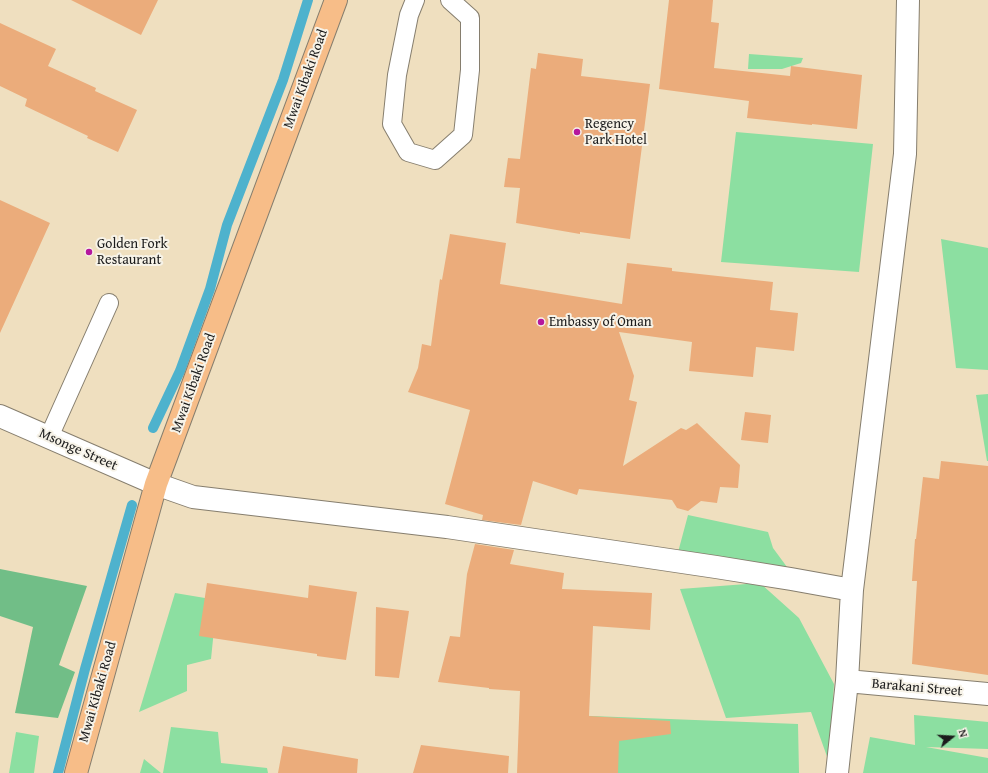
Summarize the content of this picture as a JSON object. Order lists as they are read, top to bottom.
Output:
{
  "streets": {
    "main road": ["Mwai Kibaki Road"],
    "street": ["Msonge Street", "Barakani Street"]
  },
  "crossings": [
    ["Mwai Kibaki Road", "Msonge Street"]
  ],
  "places": ["Regency Park Hotel", "Golden Fork Restaurant", "Embassy of Oman"],
  "north": "right"
}
